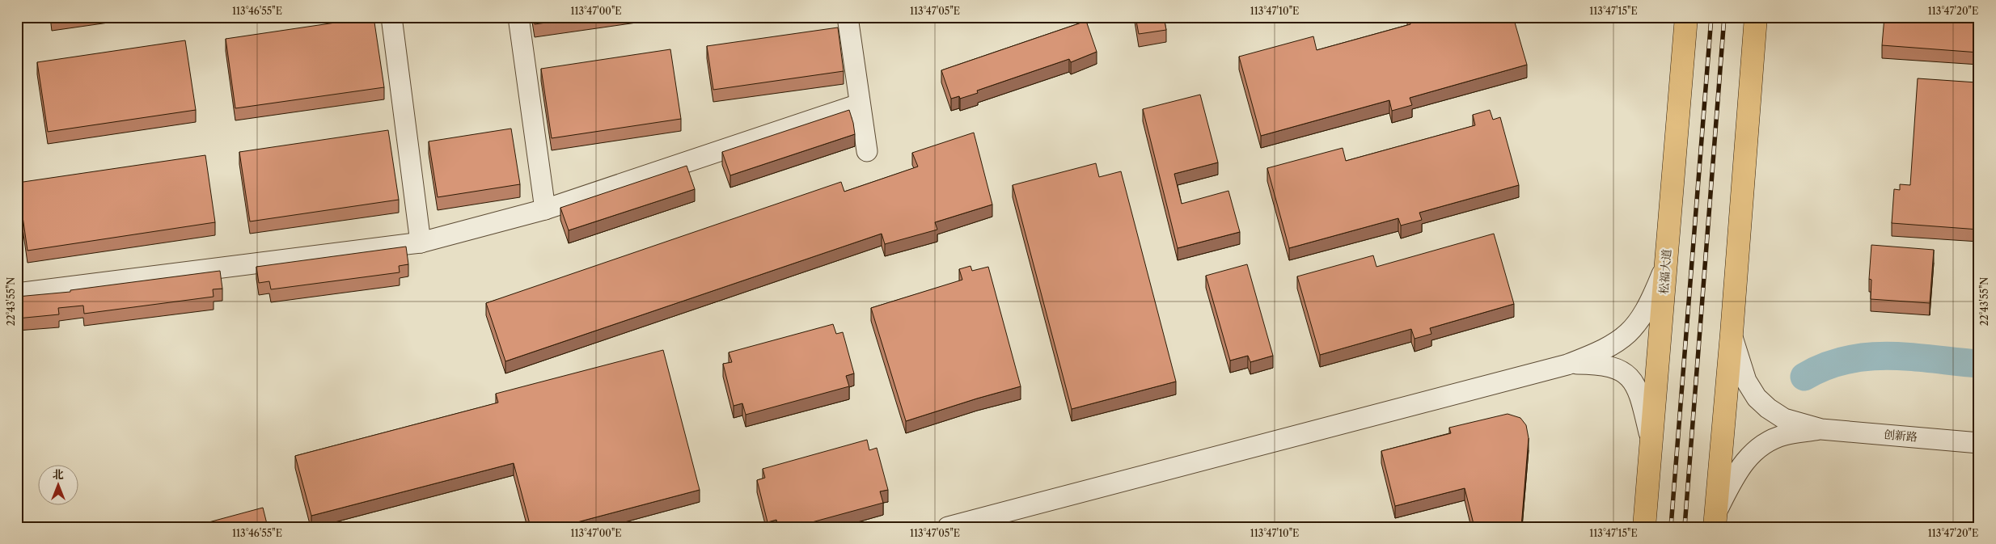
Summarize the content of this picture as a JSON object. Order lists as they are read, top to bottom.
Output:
{
  "streets": {
    "main road": ["松福大道"],
    "street": ["创新路"]
  },
  "north": "top",
  "coordinates": [
    "113°46'55\"E",
    "113°47'00\"E",
    "113°47'05\"E",
    "113°47'10\"E",
    "113°47'15\"E",
    "113°47'20\"E",
    "22°43'55\"N"
  ]
}
